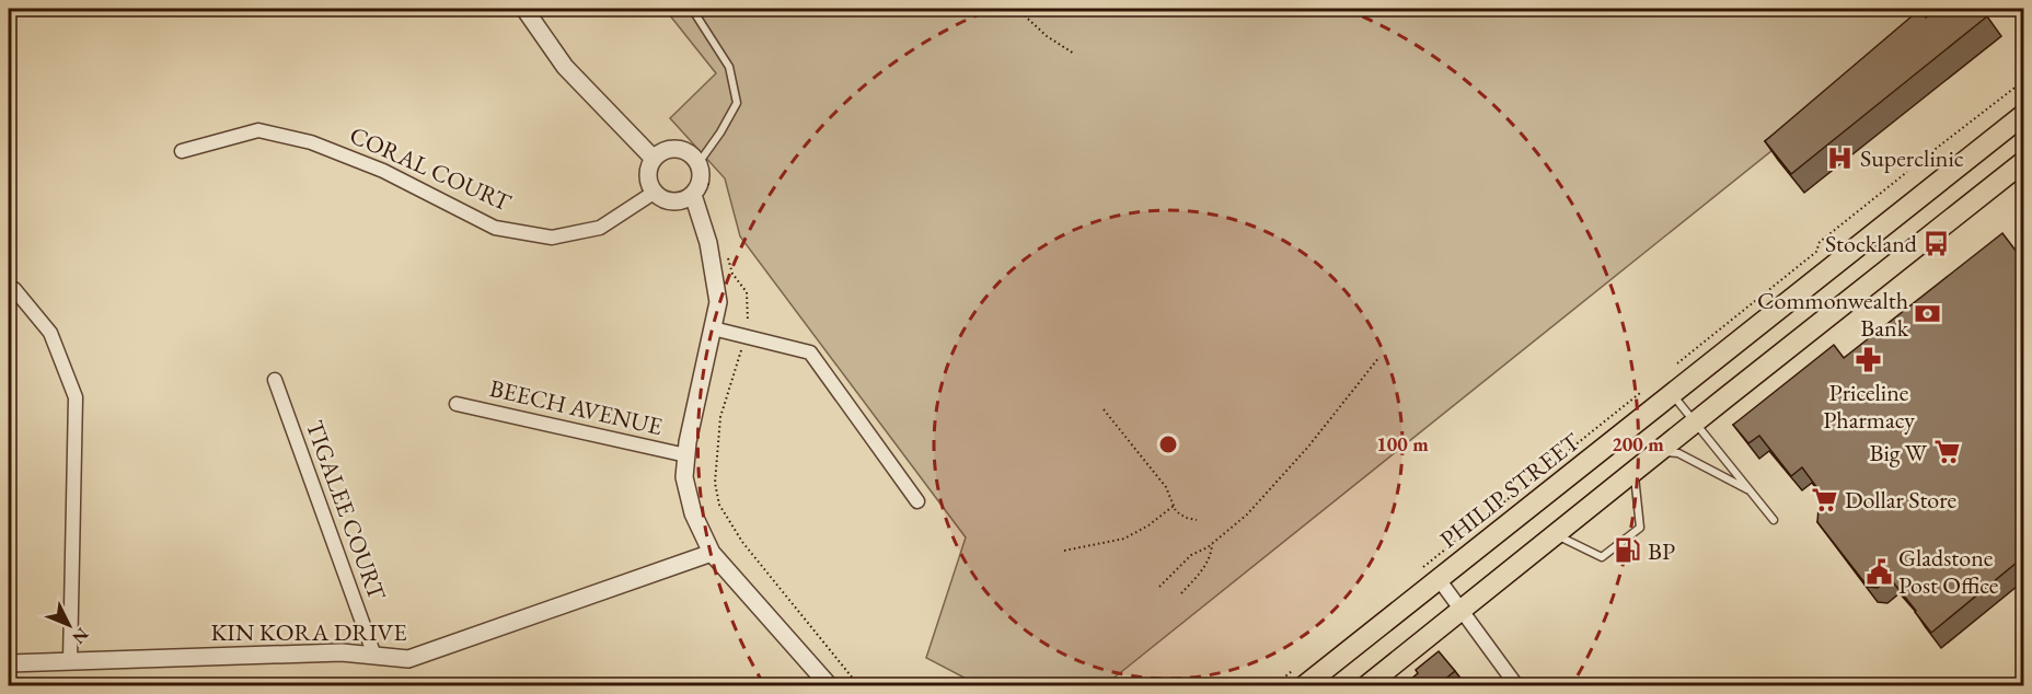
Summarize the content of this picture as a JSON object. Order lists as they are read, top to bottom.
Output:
{
  "streets": {
    "main road": ["PHILIP STREET"],
    "street": [
      "CORAL COURT",
      "BEECH AVENUE",
      "TIGALEE COURT",
      "KIN KORA DRIVE"
    ]
  },
  "crossings": [
    ["TIGALEE COURT", "KIN KORA DRIVE"]
  ],
  "places": {
    "hospital": ["Superclinic"],
    "bus stop": ["Stockland"],
    "bank": ["Commonwealth Bank"],
    "pharmacy": ["Priceline Pharmacy"],
    "supermarket": ["Big W", "Dollar Store"],
    "fuel station": ["BP"],
    "public building": ["Gladstone Post Office"]
  },
  "north": "bottom right",
  "rings": ["100 m", "200 m"]
}
